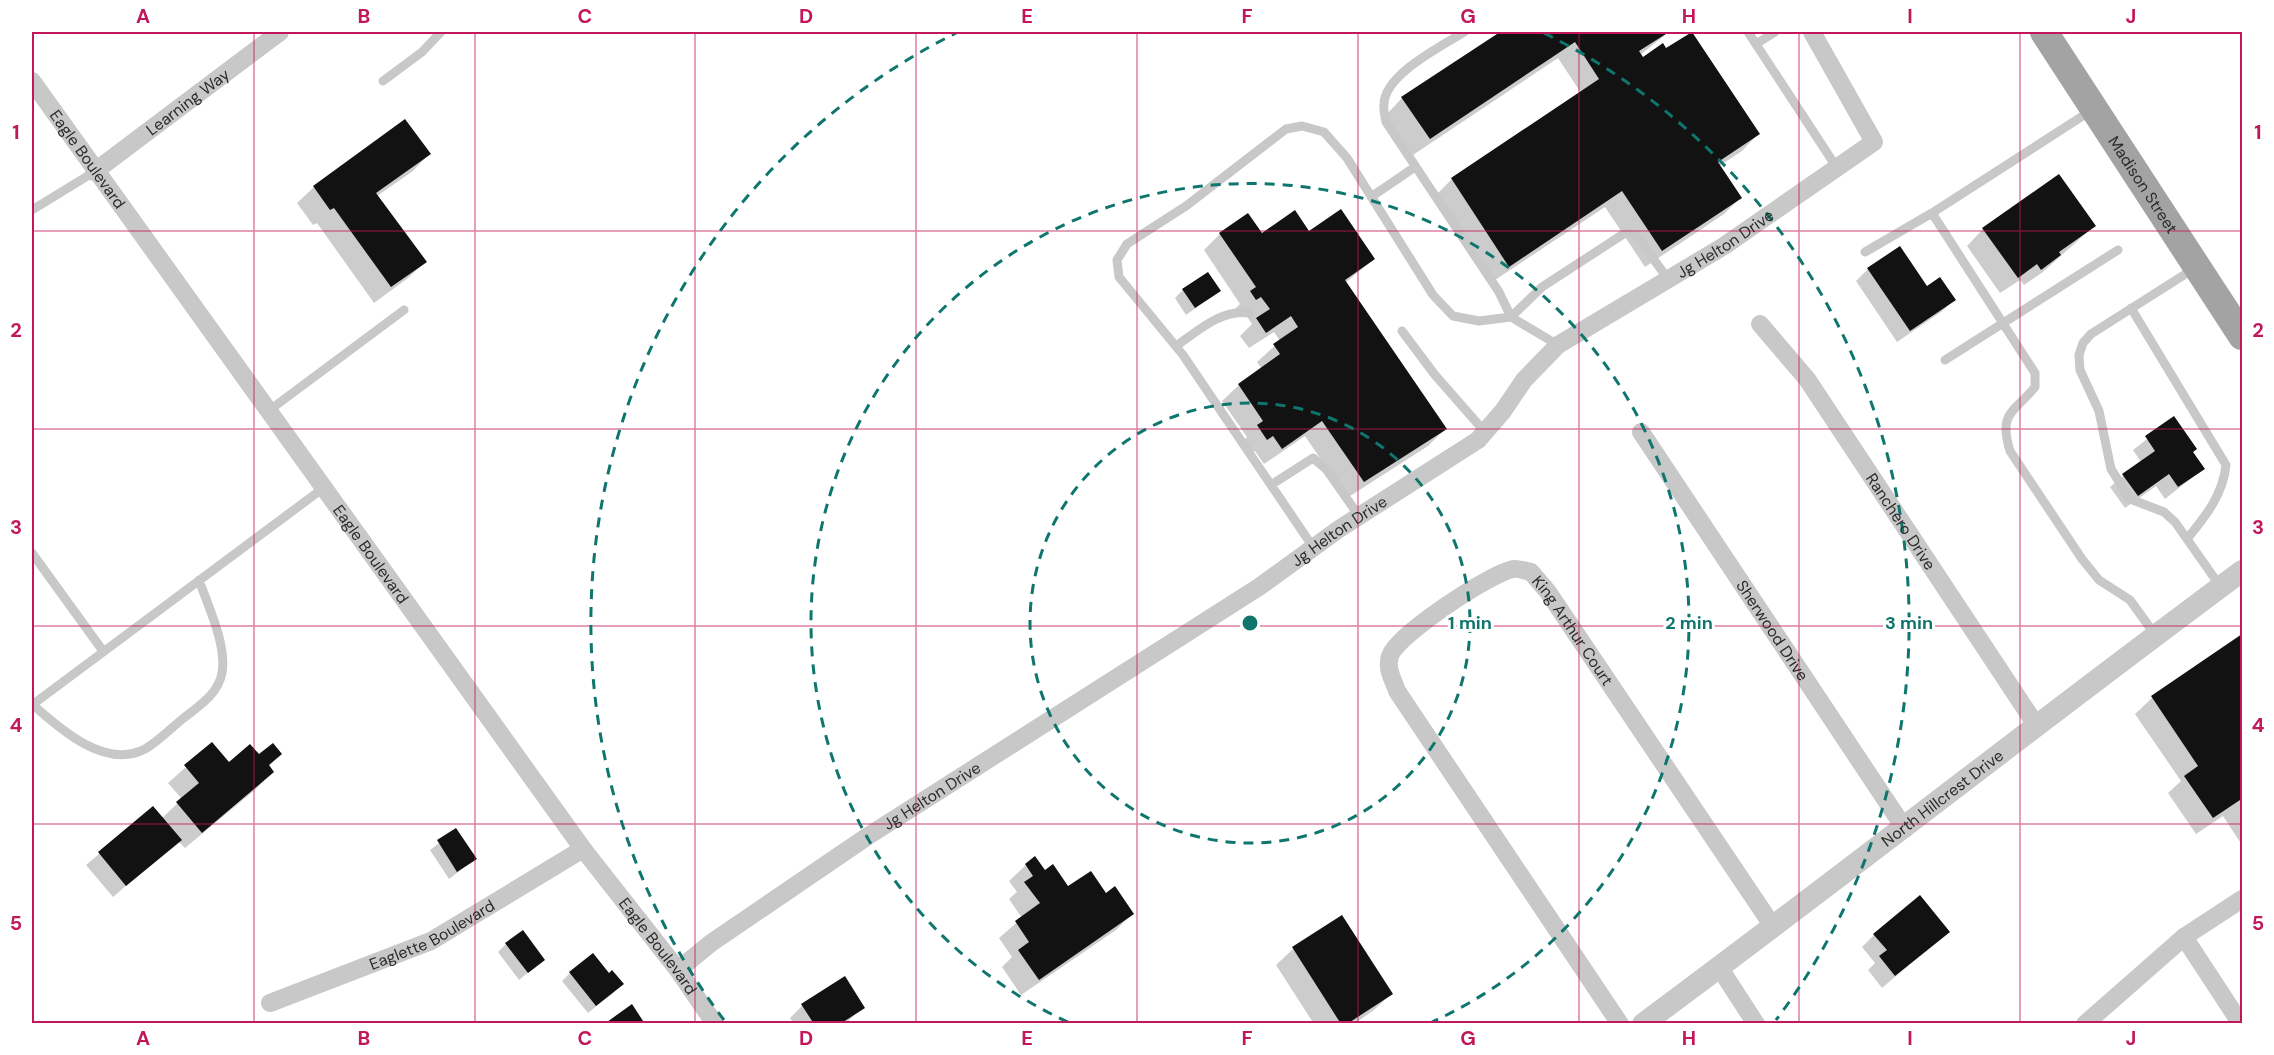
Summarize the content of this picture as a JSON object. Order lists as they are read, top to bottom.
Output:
{
  "streets": {
    "main road": ["Madison Street"],
    "street": [
      "Learning Way",
      "Eagle Boulevard",
      "Jg Helton Drive",
      "Ranchero Drive",
      "Sherwood Drive",
      "King Arthur Court",
      "North Hillcrest Drive",
      "Eaglette Boulevard"
    ]
  },
  "crossings": [
    ["Learning Way", "Eagle Boulevard"],
    ["Eagle Boulevard", "Jg Helton Drive"],
    ["Eagle Boulevard", "Eaglette Boulevard"],
    ["Ranchero Drive", "North Hillcrest Drive"],
    ["Sherwood Drive", "North Hillcrest Drive"],
    ["King Arthur Court", "North Hillcrest Drive"]
  ],
  "grid": {
    "columns": [
      "A",
      "B",
      "C",
      "D",
      "E",
      "F",
      "G",
      "H",
      "I",
      "J"
    ],
    "rows": [
      "1",
      "2",
      "3",
      "4",
      "5"
    ]
  },
  "rings": ["1 min", "2 min", "3 min"]
}
